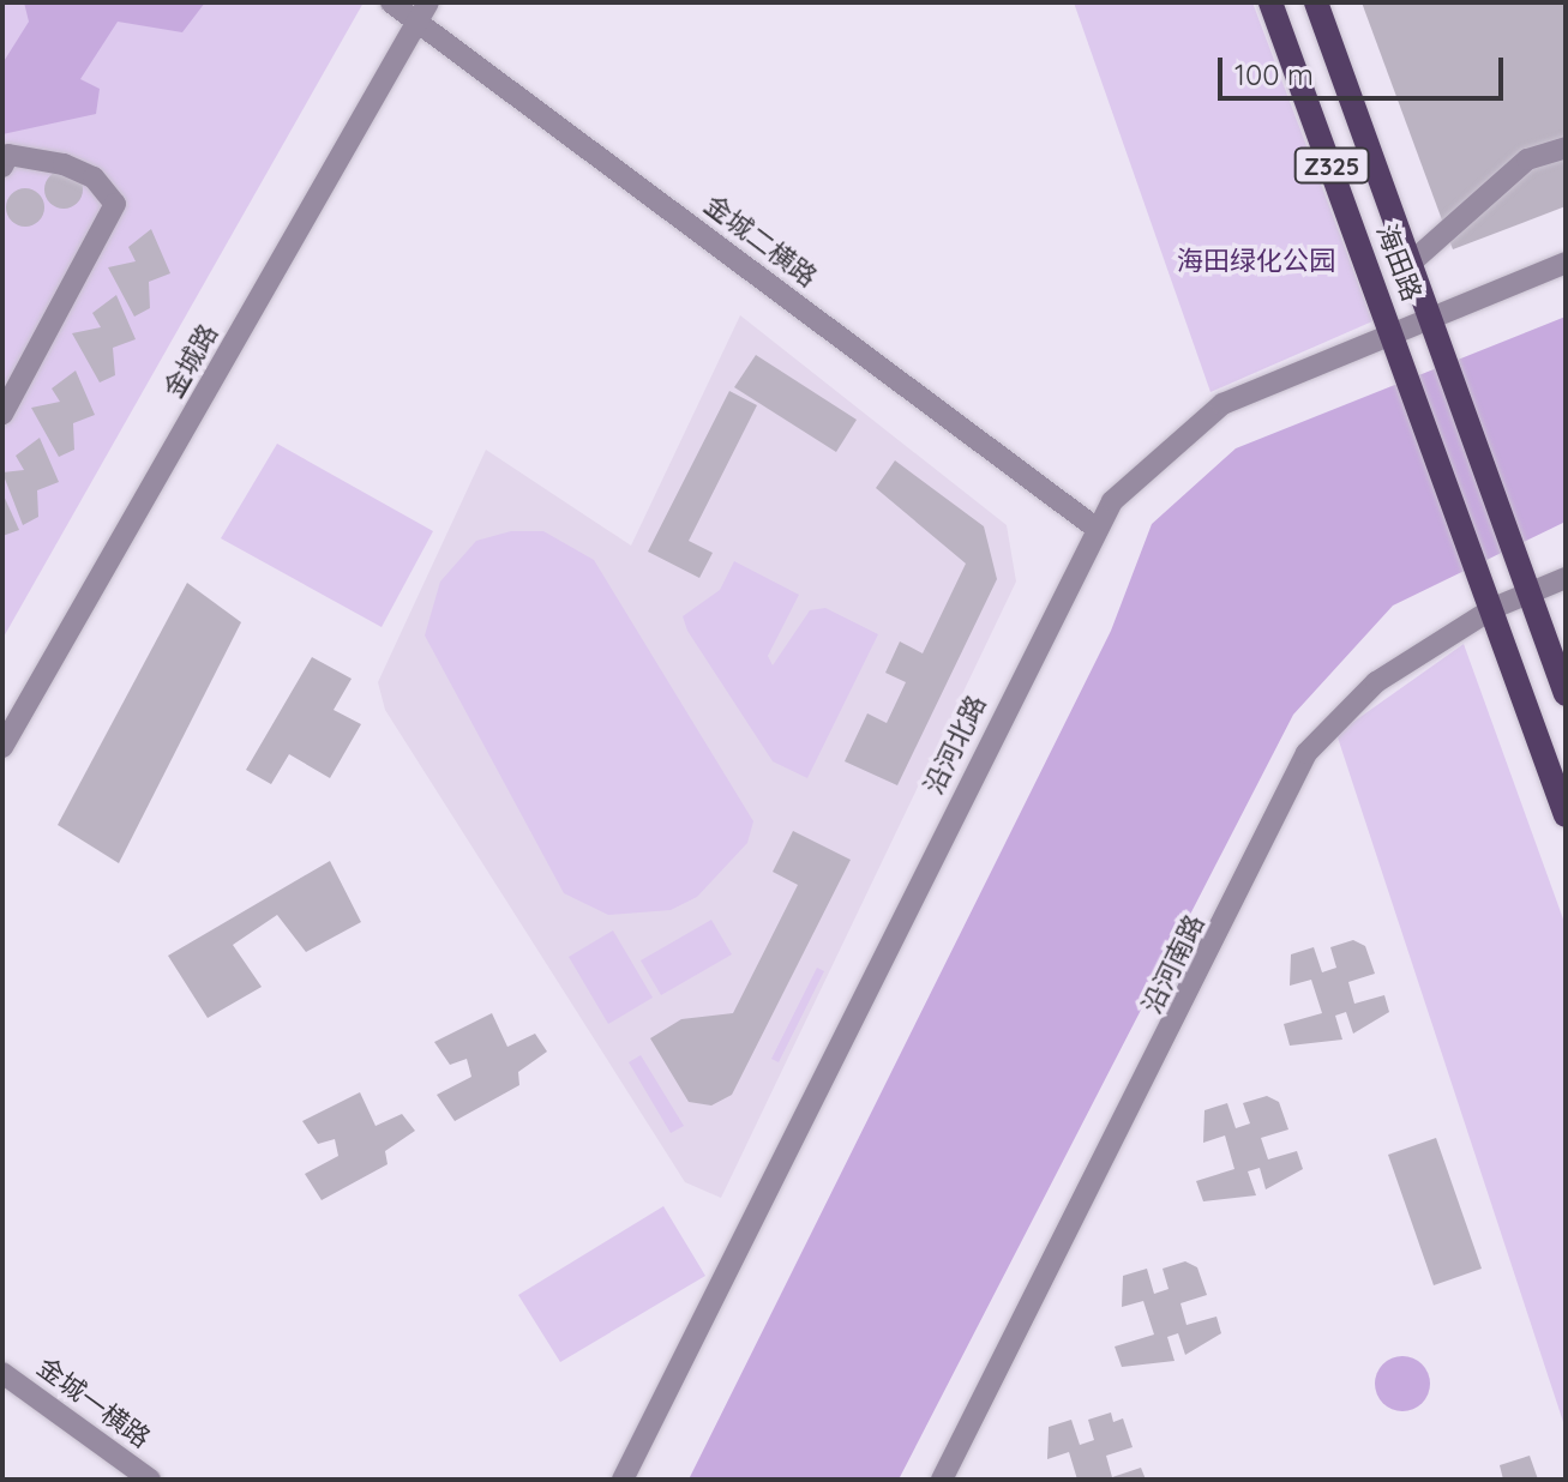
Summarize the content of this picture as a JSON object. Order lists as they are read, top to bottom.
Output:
{
  "streets": {
    "main road": ["Z325", "海田路"],
    "street": [
      "金城二横路",
      "金城路",
      "沿河北路",
      "沿河南路",
      "金城一横路"
    ]
  },
  "crossings": [
    ["Z325", "海田路"],
    ["Z325", "沿河北路"],
    ["Z325", "沿河南路"],
    ["金城二横路", "金城路"],
    ["金城二横路", "沿河北路"],
    ["海田路", "沿河北路"]
  ],
  "parks": ["海田绿化公园"],
  "scale_bar": "100 m"
}
